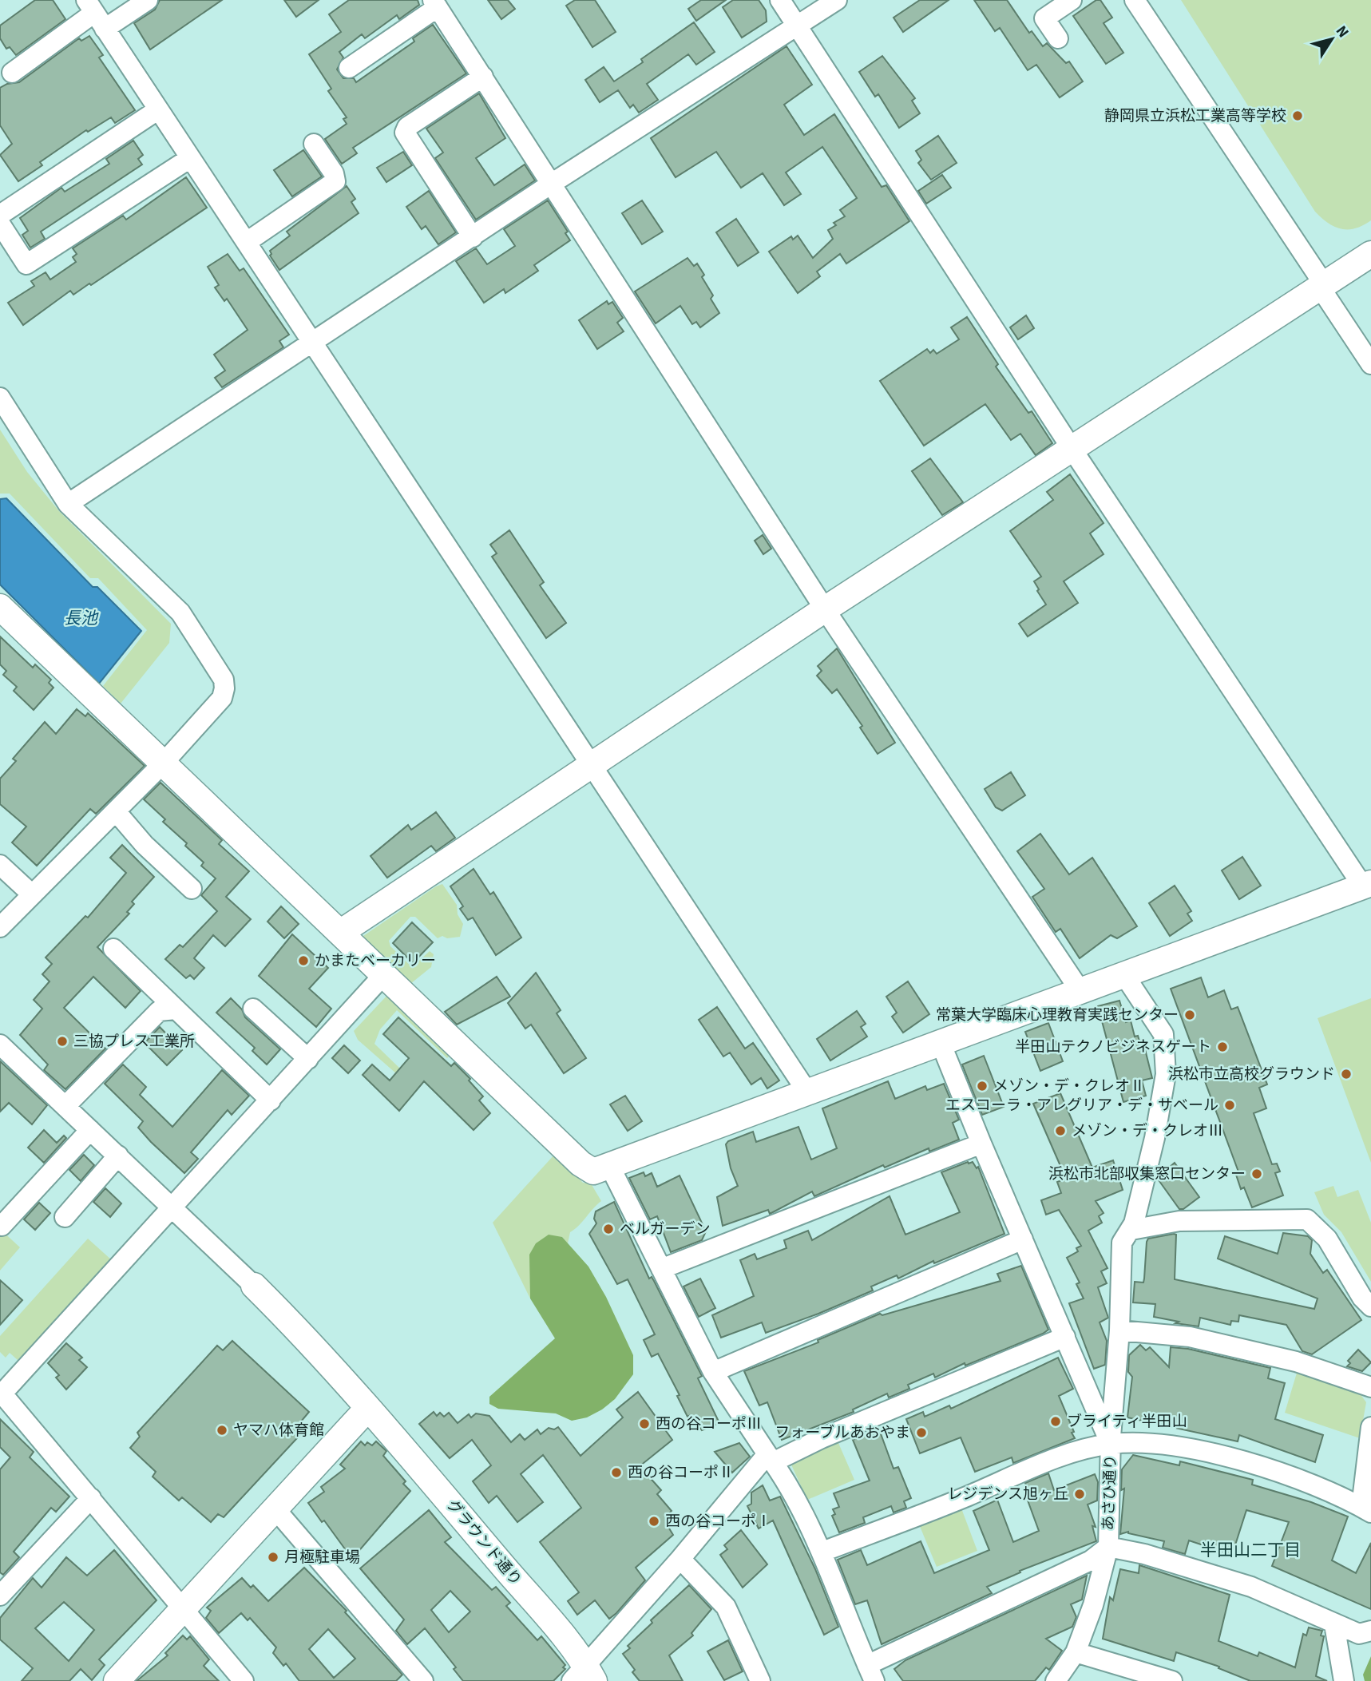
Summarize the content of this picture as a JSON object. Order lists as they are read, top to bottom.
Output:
{
  "streets": {
    "street": ["あさひ通り", "グラウンド通り"]
  },
  "districts": ["半田山二丁目"],
  "water": ["長池"],
  "places": [
    "静岡県立浜松工業高等学校",
    "かまたベーカリー",
    "常葉大学臨床心理教育実践センター",
    "三協プレス工業所",
    "半田山テクノビジネスゲート",
    "浜松市立高校グラウンド",
    "メゾン・デ・クレオⅡ",
    "エスコーラ・アレグリア・デ・サベール",
    "メゾン・デ・クレオⅢ",
    "浜松市北部収集窓口センター",
    "ベルガーデン",
    "ブライティ半田山",
    "西の谷コーポⅢ",
    "ヤマハ体育館",
    "フォーブルあおやま",
    "西の谷コーポⅡ",
    "レジデンス旭ヶ丘",
    "西の谷コーポⅠ",
    "月極駐車場"
  ],
  "north": "top right"
}
